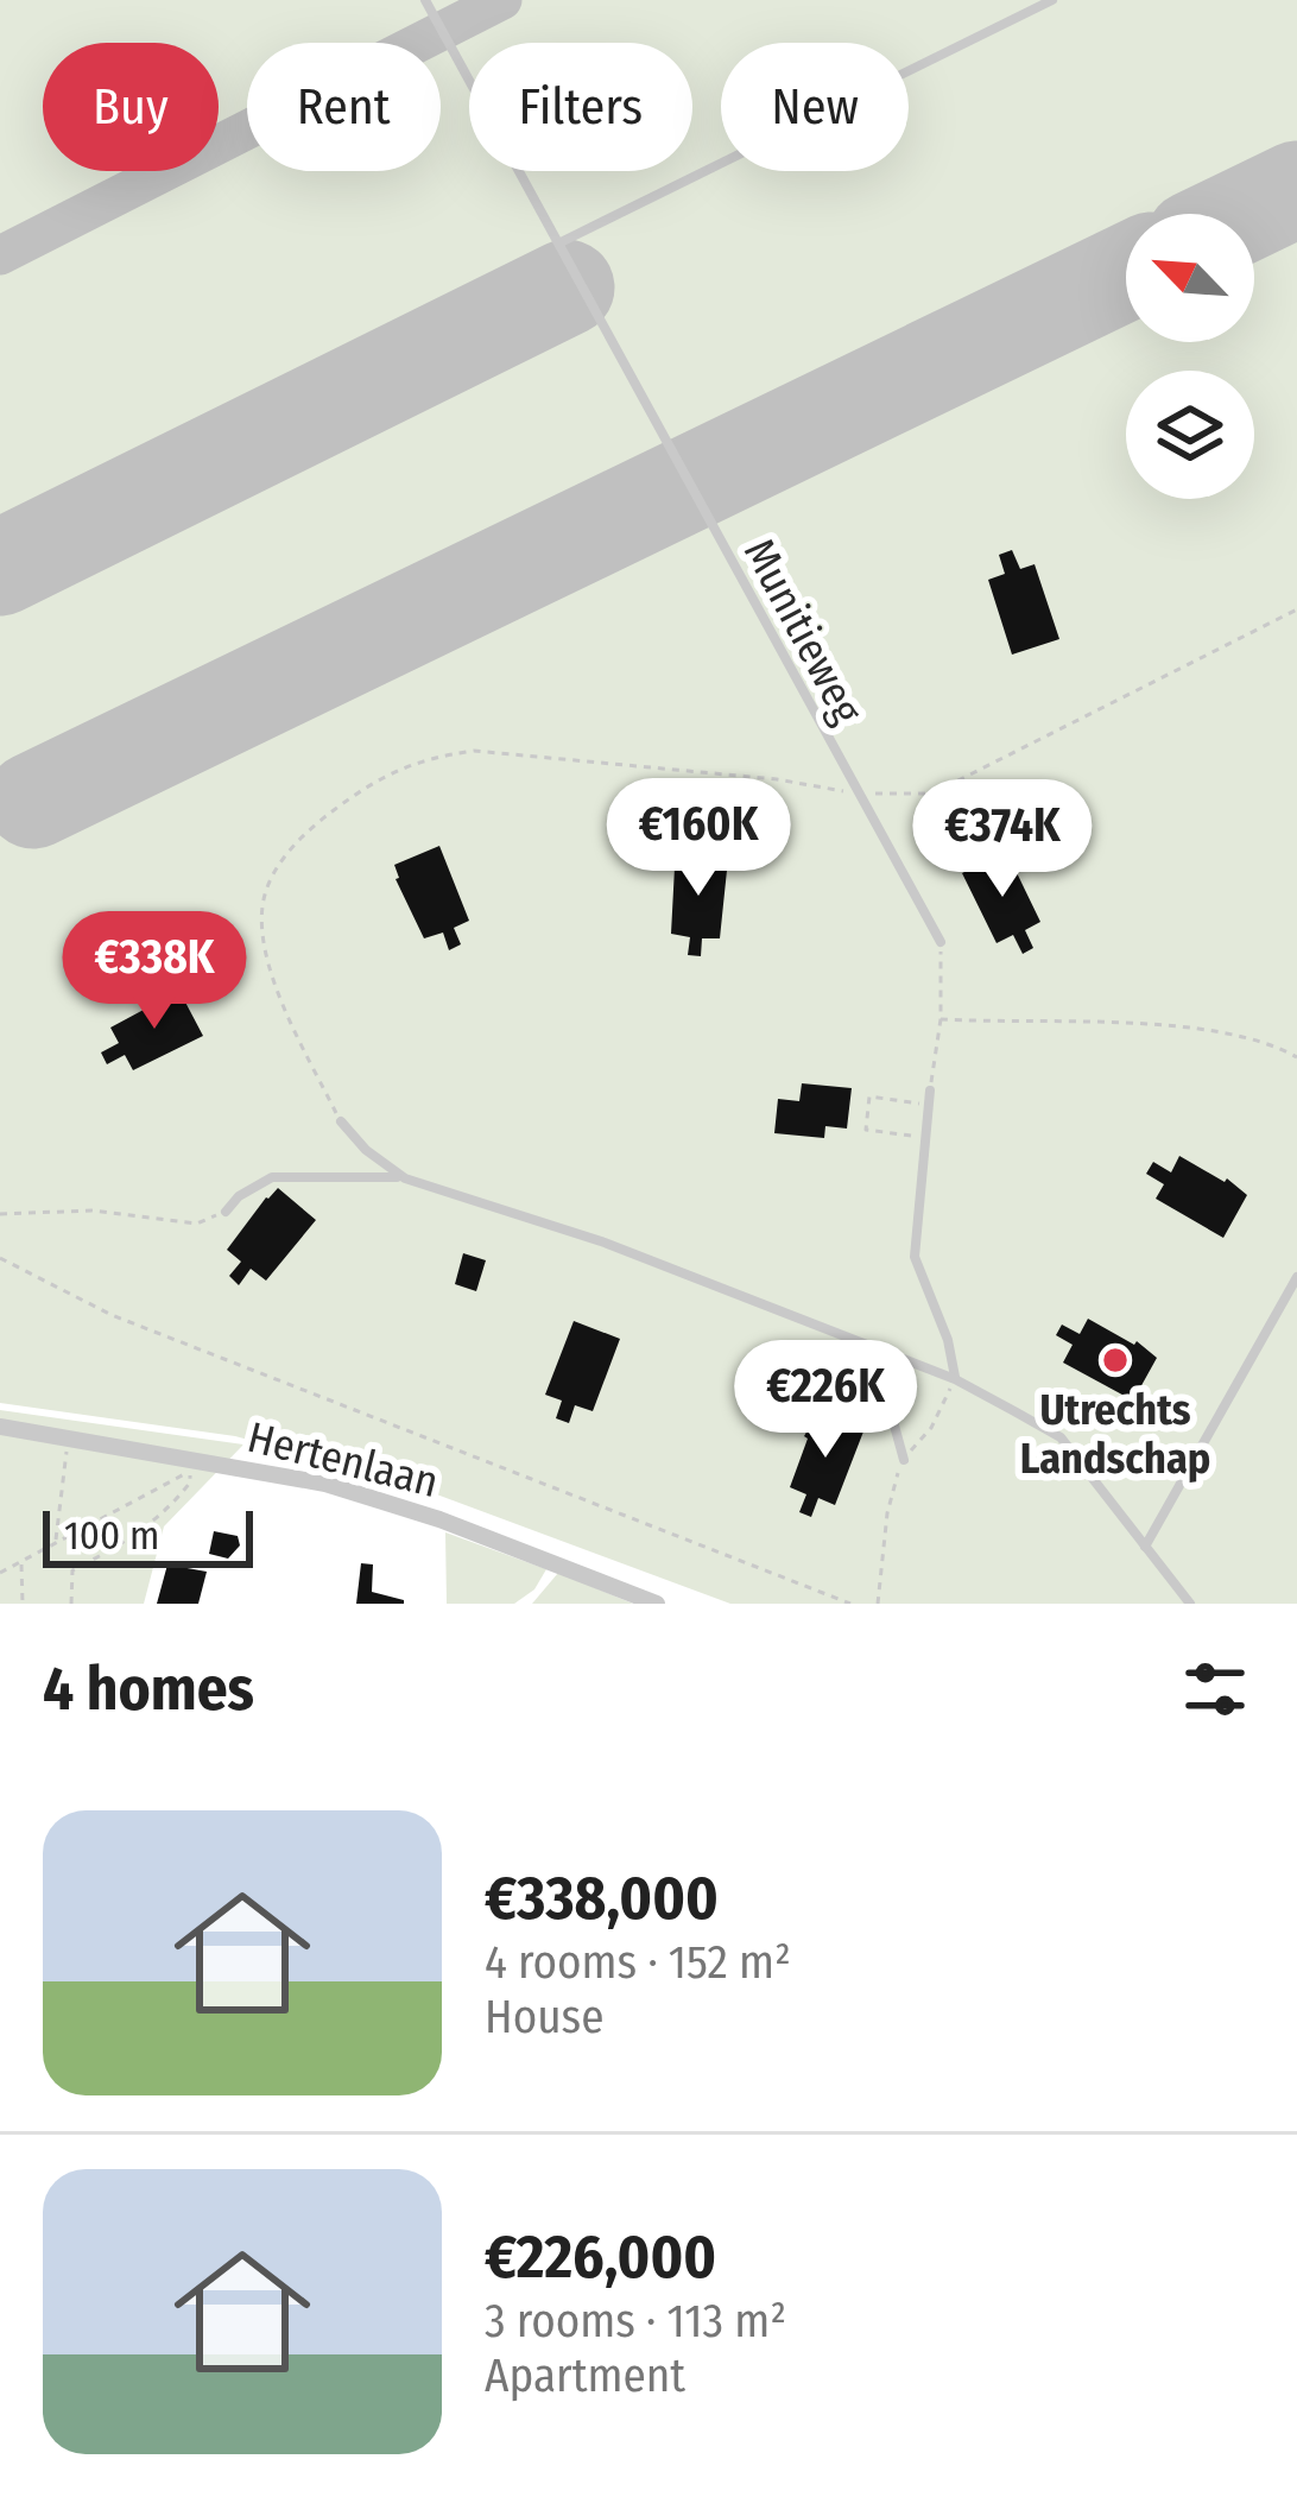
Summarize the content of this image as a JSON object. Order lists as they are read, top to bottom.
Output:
{
  "streets": {
    "street": ["Hertenlaan"],
    "lane": ["Munitieweg"]
  },
  "places": ["Utrechts Landschap"],
  "scale_bar": "100 m",
  "north": "top left",
  "page": {
    "chip": [
      "Buy",
      "Rent",
      "Filters",
      "New"
    ],
    "price": [
      "€160K",
      "€374K",
      "€338K",
      "€226K"
    ],
    "scale": "100 m",
    "heading": "4 homes",
    "list": [
      {
        "name": "€338,000",
        "note": "4 rooms · 152 m² · House"
      },
      {
        "name": "€226,000",
        "note": "3 rooms · 113 m² · Apartment"
      }
    ]
  }
}
